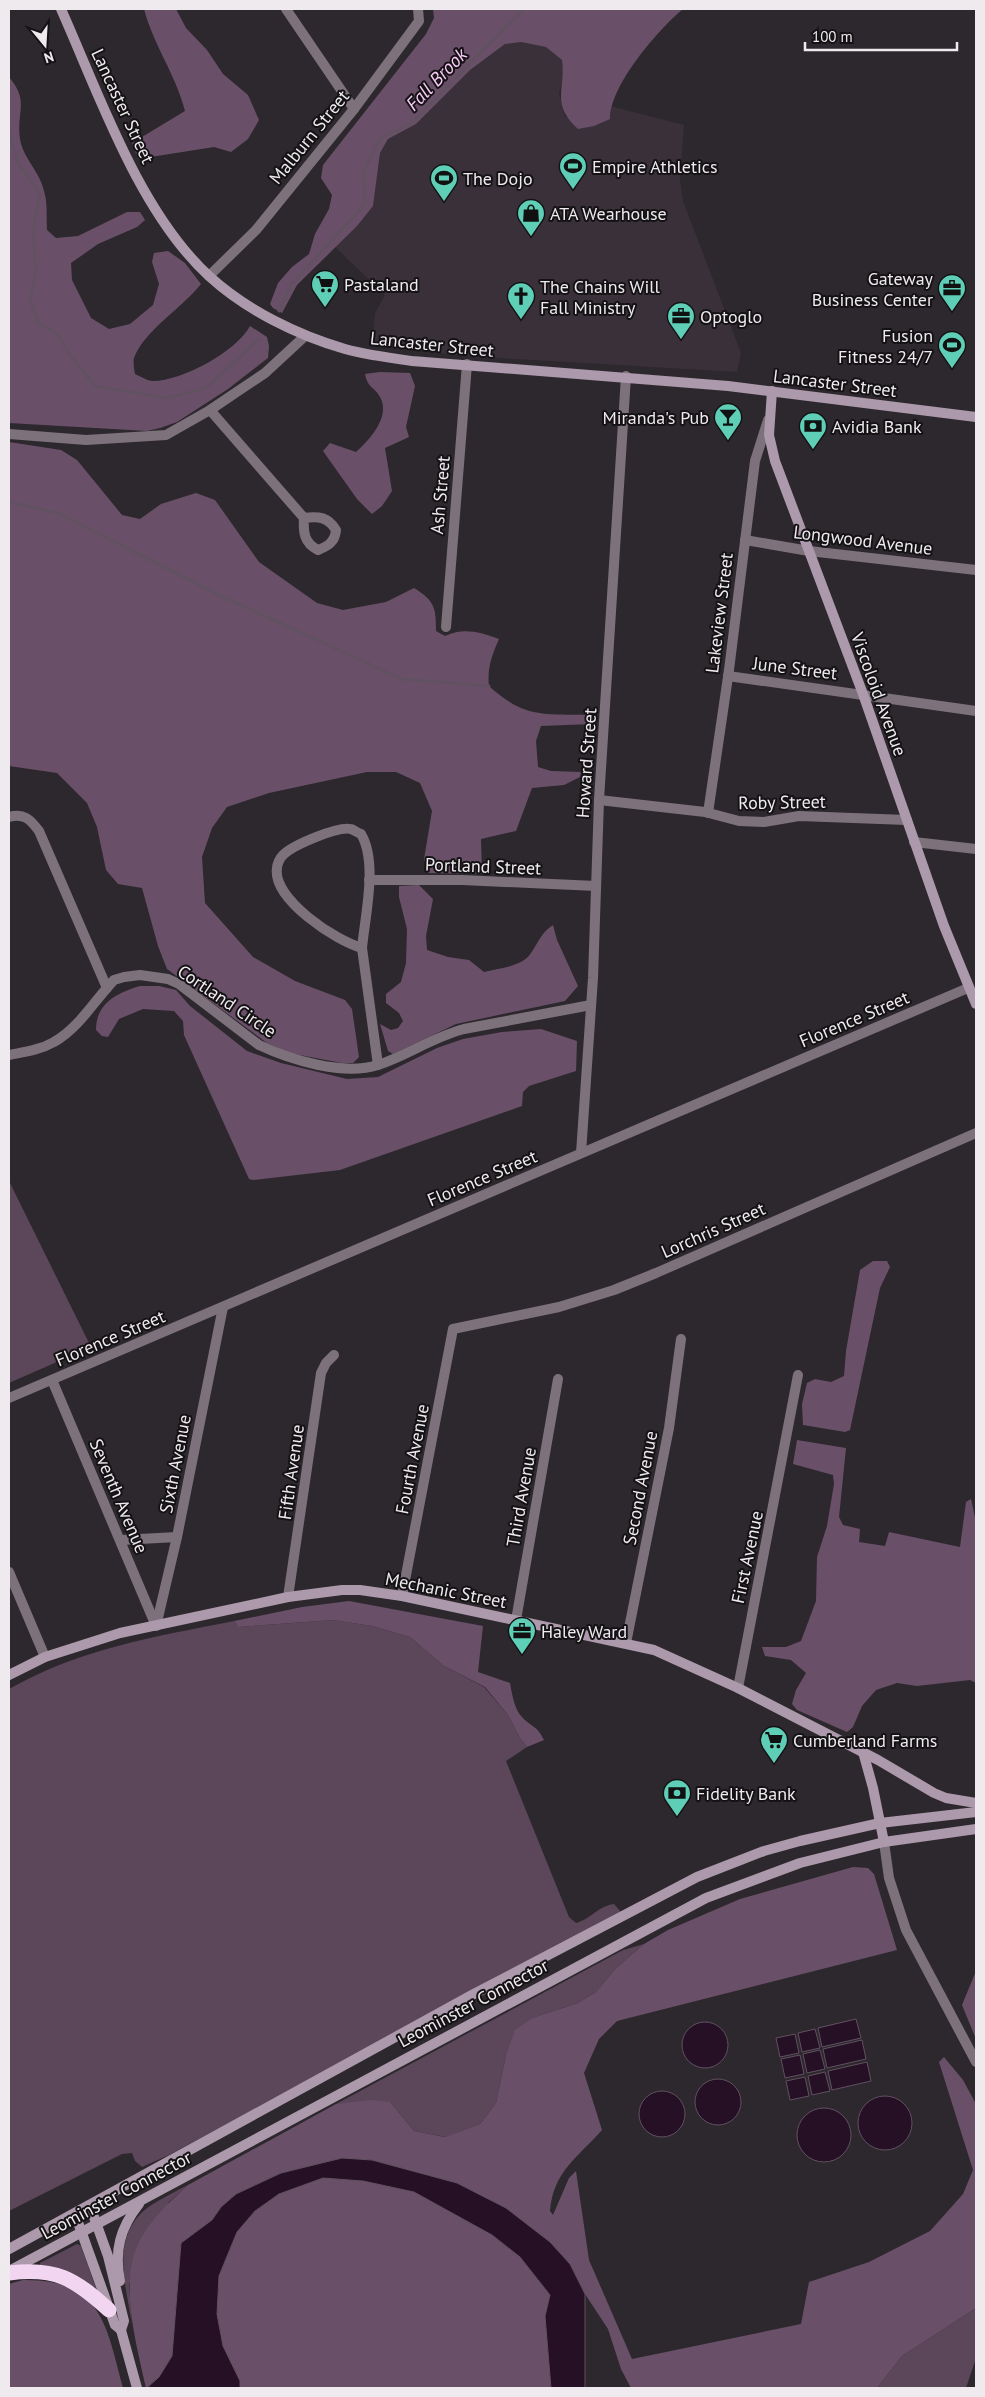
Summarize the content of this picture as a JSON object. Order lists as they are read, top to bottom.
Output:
{
  "streets": {
    "main road": [
      "Lancaster Street",
      "Viscoloid Avenue",
      "Mechanic Street",
      "Leominster Connector"
    ],
    "street": [
      "Malburn Street",
      "Ash Street",
      "Longwood Avenue",
      "Lakeview Street",
      "June Street",
      "Howard Street",
      "Roby Street",
      "Portland Street",
      "Cortland Circle",
      "Florence Street",
      "Lorchris Street",
      "Fourth Avenue",
      "Sixth Avenue",
      "Fifth Avenue",
      "Second Avenue",
      "Seventh Avenue",
      "Third Avenue",
      "First Avenue"
    ]
  },
  "crossings": [
    ["Lancaster Street", "Malburn Street"],
    ["Lancaster Street", "Ash Street"],
    ["Lancaster Street", "Viscoloid Avenue"],
    ["Lancaster Street", "Howard Street"],
    ["Longwood Avenue", "Lakeview Street"],
    ["Longwood Avenue", "Viscoloid Avenue"],
    ["Lakeview Street", "June Street"],
    ["Lakeview Street", "Viscoloid Avenue"],
    ["Lakeview Street", "Roby Street"],
    ["June Street", "Viscoloid Avenue"],
    ["Viscoloid Avenue", "Roby Street"],
    ["Viscoloid Avenue", "Florence Street"],
    ["Howard Street", "Roby Street"],
    ["Howard Street", "Portland Street"],
    ["Howard Street", "Cortland Circle"],
    ["Howard Street", "Florence Street"],
    ["Florence Street", "Sixth Avenue"],
    ["Florence Street", "Seventh Avenue"],
    ["Lorchris Street", "Fourth Avenue"],
    ["Fourth Avenue", "Mechanic Street"],
    ["Sixth Avenue", "Seventh Avenue"],
    ["Sixth Avenue", "Mechanic Street"],
    ["Fifth Avenue", "Mechanic Street"],
    ["Second Avenue", "Mechanic Street"],
    ["Seventh Avenue", "Mechanic Street"],
    ["Third Avenue", "Mechanic Street"],
    ["First Avenue", "Mechanic Street"]
  ],
  "water": ["Fall Brook"],
  "places": {
    "sports": ["Empire Athletics", "The Dojo", "Fusion Fitness 24/7"],
    "shop": ["ATA Wearhouse"],
    "supermarket": ["Pastaland", "Cumberland Farms"],
    "office": ["Gateway Business Center", "Optoglo", "Haley Ward"],
    "church": ["The Chains Will Fall Ministry"],
    "bar": ["Miranda's Pub"],
    "bank": ["Avidia Bank", "Fidelity Bank"]
  },
  "scale_bar": "100 m",
  "north": "bottom"
}
